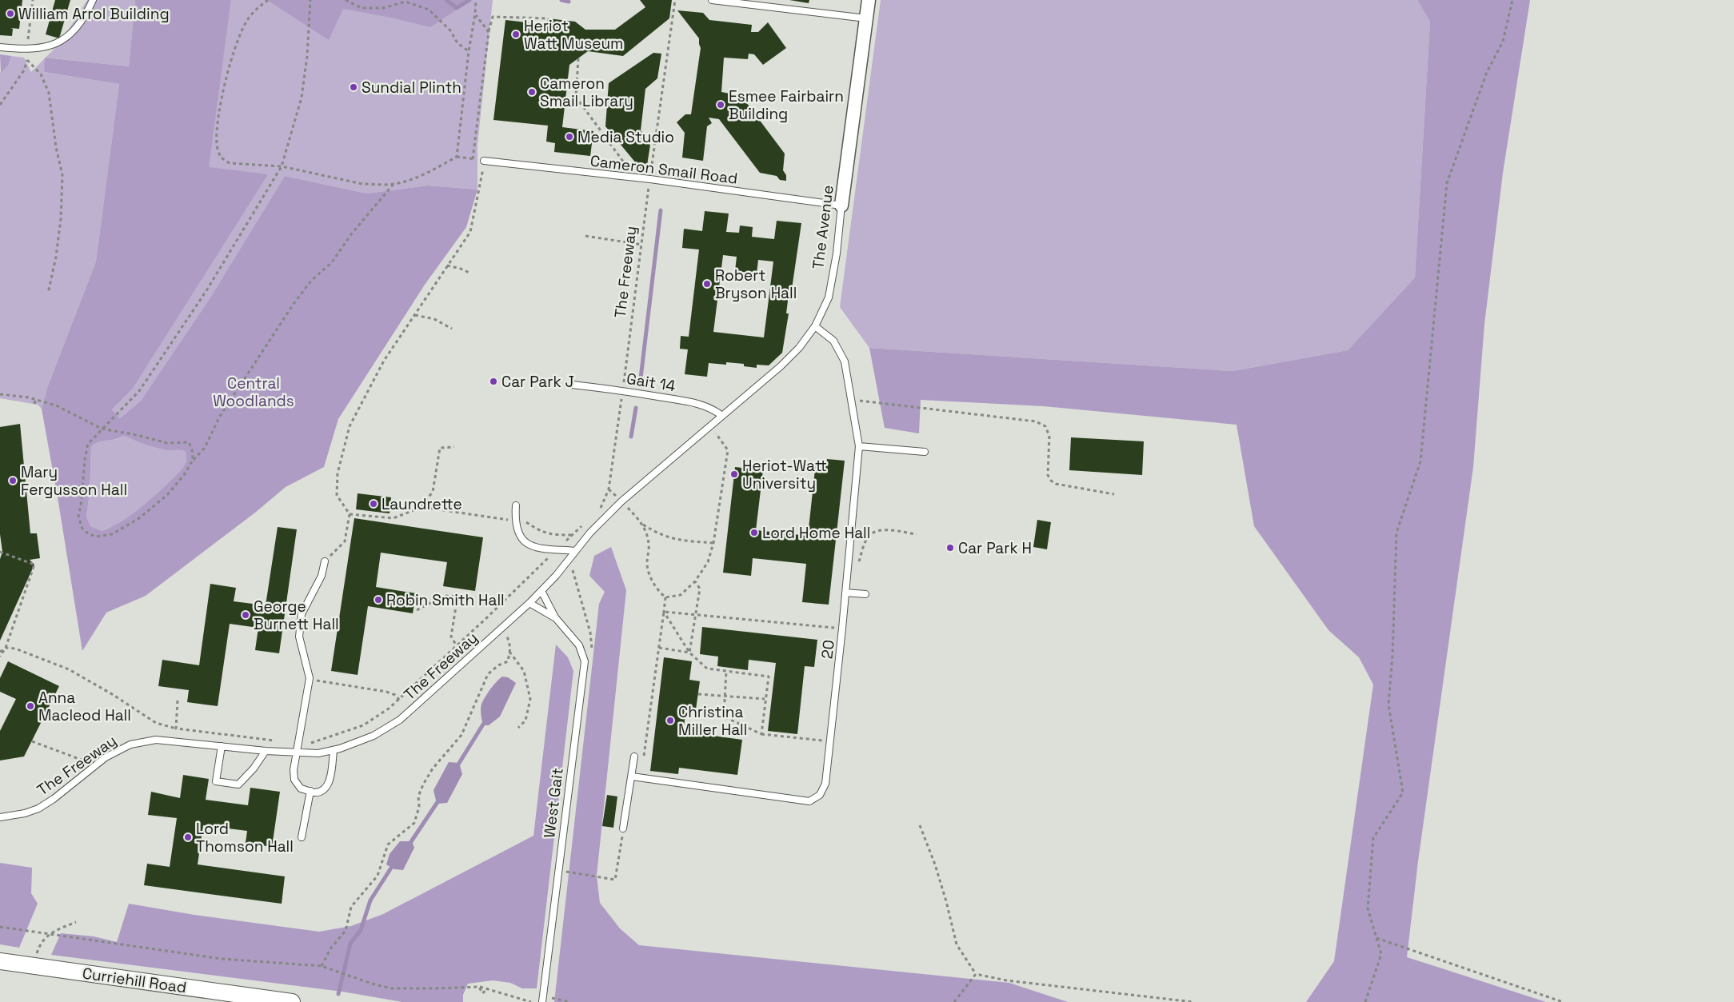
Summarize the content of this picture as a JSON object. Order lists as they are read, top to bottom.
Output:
{
  "streets": {
    "street": ["The Avenue", "Curriehill Road"],
    "lane": [
      "Cameron Smail Road",
      "The Freeway",
      "Gait 14",
      "20",
      "West Gait"
    ]
  },
  "crossings": [
    ["Cameron Smail Road", "The Avenue"],
    ["Cameron Smail Road", "The Freeway"],
    ["The Avenue", "Gait 14"],
    ["The Avenue", "20"],
    ["The Freeway", "Gait 14"],
    ["The Freeway", "West Gait"]
  ],
  "parks": ["Central Woodlands"],
  "places": [
    "William Arrol Building",
    "Heriot Watt Museum",
    "Sundial Plinth",
    "Cameron Smail Library",
    "Esmee Fairbairn Building",
    "Media Studio",
    "Robert Bryson Hall",
    "Car Park J",
    "Heriot-Watt University",
    "Mary Fergusson Hall",
    "Laundrette",
    "Lord Home Hall",
    "Car Park H",
    "Robin Smith Hall",
    "George Burnett Hall",
    "Anna Macleod Hall",
    "Christina Miller Hall",
    "Lord Thomson Hall"
  ]
}
